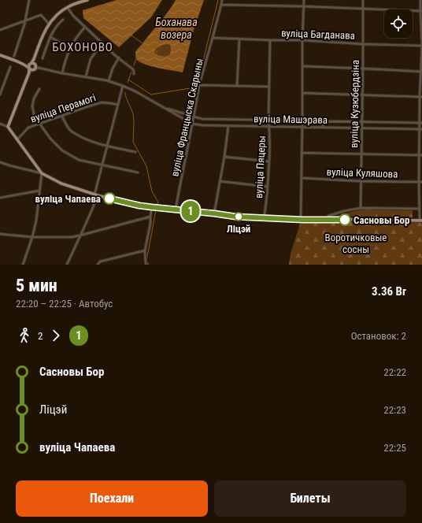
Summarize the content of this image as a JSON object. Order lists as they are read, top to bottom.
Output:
{
  "streets": {
    "street": [
      "вуліца Багданава",
      "вуліца Кузюбердзіна",
      "вуліца Перамогі",
      "вуліца Францыска Скарыны",
      "вуліца Машэрава",
      "вуліца Пяцеры",
      "вуліца Куляшова"
    ]
  },
  "crossings": [
    ["вуліца Багданава", "вуліца Кузюбердзіна"],
    ["вуліца Багданава", "вуліца Францыска Скарыны"],
    ["вуліца Багданава", "вуліца Пяцеры"],
    ["вуліца Кузюбердзіна", "вуліца Машэрава"],
    ["вуліца Кузюбердзіна", "вуліца Куляшова"],
    ["вуліца Францыска Скарыны", "вуліца Машэрава"],
    ["вуліца Машэрава", "вуліца Пяцеры"]
  ],
  "districts": ["БОХОНОВО"],
  "water": ["Боханава возера"],
  "parks": ["Воротичковые сосны"],
  "places": ["вуліца Чапаева", "Ліцэй", "Сасновы Бор"],
  "lines": ["bus line 1"],
  "page": {
    "on_map": "1",
    "heading": ["5 мин", "22:20 – 22:25 · Автобус", "3.36 Br"],
    "legs": ["2", "1", "Остановок: 2"],
    "list": [
      {
        "name": "Сасновы Бор",
        "value": "22:22"
      },
      {
        "name": "Ліцэй",
        "value": "22:23"
      },
      {
        "name": "вуліца Чапаева",
        "value": "22:25"
      }
    ],
    "buttons": ["Поехали", "Билеты"]
  }
}
